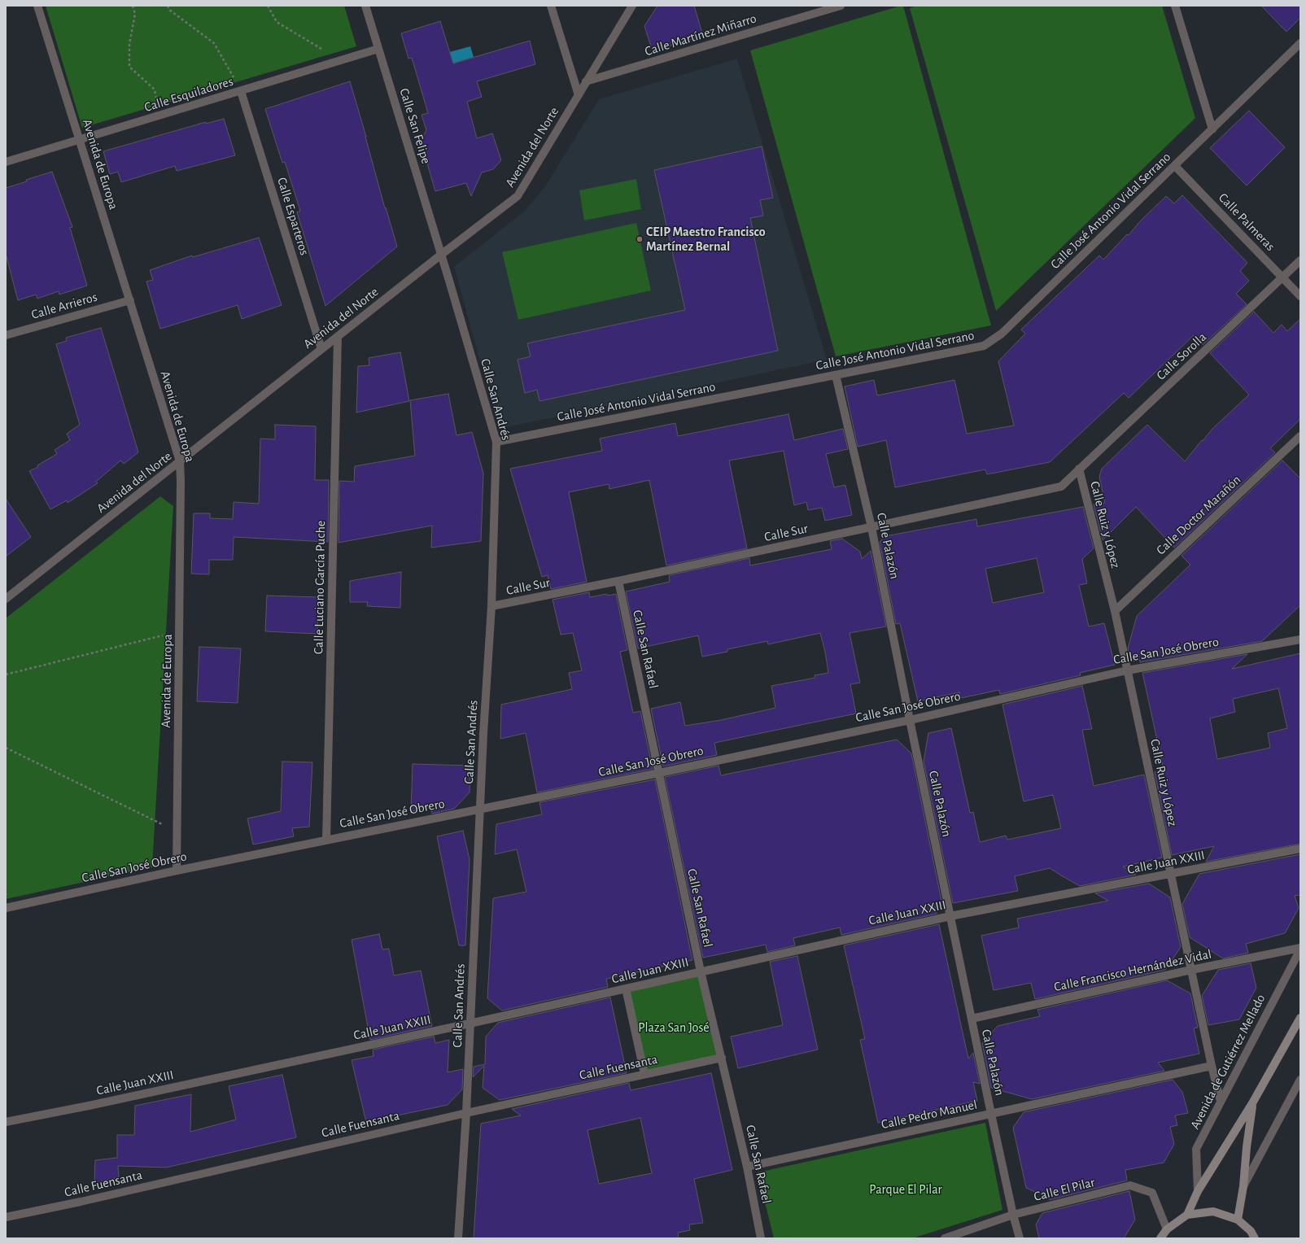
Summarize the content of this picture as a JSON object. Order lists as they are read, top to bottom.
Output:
{
  "streets": {
    "main road": ["Avenida de Gutiérrez Mellado"],
    "street": [
      "Calle Martínez Miñarro",
      "Calle Esquiladores",
      "Calle San Felipe",
      "Avenida del Norte",
      "Avenida de Europa",
      "Calle José Antonio Vidal Serrano",
      "Calle Esparteros",
      "Calle Palmeras",
      "Calle Arrieros",
      "Calle Sorolla",
      "Calle San Andrés",
      "Calle Doctor Marañón",
      "Calle Ruiz y López",
      "Calle Sur",
      "Calle Palazón",
      "Calle Luciano García Puche",
      "Calle San Rafael",
      "Calle San José Obrero",
      "Calle Juan XXIII",
      "Calle Francisco Hernández Vidal",
      "Calle Fuensanta",
      "Calle Pedro Manuel",
      "Calle El Pilar"
    ]
  },
  "crossings": [
    ["Calle Martínez Miñarro", "Avenida del Norte"],
    ["Calle Esquiladores", "Calle San Felipe"],
    ["Calle Esquiladores", "Avenida de Europa"],
    ["Calle Esquiladores", "Calle Esparteros"],
    ["Calle San Felipe", "Avenida del Norte"],
    ["Calle San Felipe", "Calle San Andrés"],
    ["Avenida del Norte", "Avenida de Europa"],
    ["Avenida del Norte", "Calle Esparteros"],
    ["Avenida del Norte", "Calle San Andrés"],
    ["Avenida del Norte", "Calle Luciano García Puche"],
    ["Avenida de Europa", "Calle Arrieros"],
    ["Avenida de Europa", "Calle San José Obrero"],
    ["Calle José Antonio Vidal Serrano", "Calle Palmeras"],
    ["Calle José Antonio Vidal Serrano", "Calle San Andrés"],
    ["Calle José Antonio Vidal Serrano", "Calle Palazón"],
    ["Calle Palmeras", "Calle Sorolla"],
    ["Calle Sorolla", "Calle Ruiz y López"],
    ["Calle Sorolla", "Calle Sur"],
    ["Calle San Andrés", "Calle Sur"],
    ["Calle San Andrés", "Calle San José Obrero"],
    ["Calle San Andrés", "Calle Juan XXIII"],
    ["Calle San Andrés", "Calle Fuensanta"],
    ["Calle Doctor Marañón", "Calle Ruiz y López"],
    ["Calle Ruiz y López", "Calle Sur"],
    ["Calle Ruiz y López", "Calle San José Obrero"],
    ["Calle Ruiz y López", "Calle Juan XXIII"],
    ["Calle Ruiz y López", "Calle Francisco Hernández Vidal"],
    ["Calle Ruiz y López", "Avenida de Gutiérrez Mellado"],
    ["Calle Ruiz y López", "Calle Pedro Manuel"],
    ["Calle Sur", "Calle Palazón"],
    ["Calle Sur", "Calle San Rafael"],
    ["Calle Palazón", "Calle San José Obrero"],
    ["Calle Palazón", "Calle Juan XXIII"],
    ["Calle Palazón", "Calle Francisco Hernández Vidal"],
    ["Calle Palazón", "Calle Pedro Manuel"],
    ["Calle Palazón", "Calle El Pilar"],
    ["Calle Luciano García Puche", "Calle San José Obrero"],
    ["Calle San Rafael", "Calle San José Obrero"],
    ["Calle San Rafael", "Calle Juan XXIII"],
    ["Calle San Rafael", "Calle Fuensanta"],
    ["Calle San Rafael", "Calle Pedro Manuel"],
    ["Calle Francisco Hernández Vidal", "Avenida de Gutiérrez Mellado"]
  ],
  "parks": ["Plaza San José", "Parque El Pilar"],
  "places": ["CEIP Maestro Francisco Martínez Bernal"]
}
